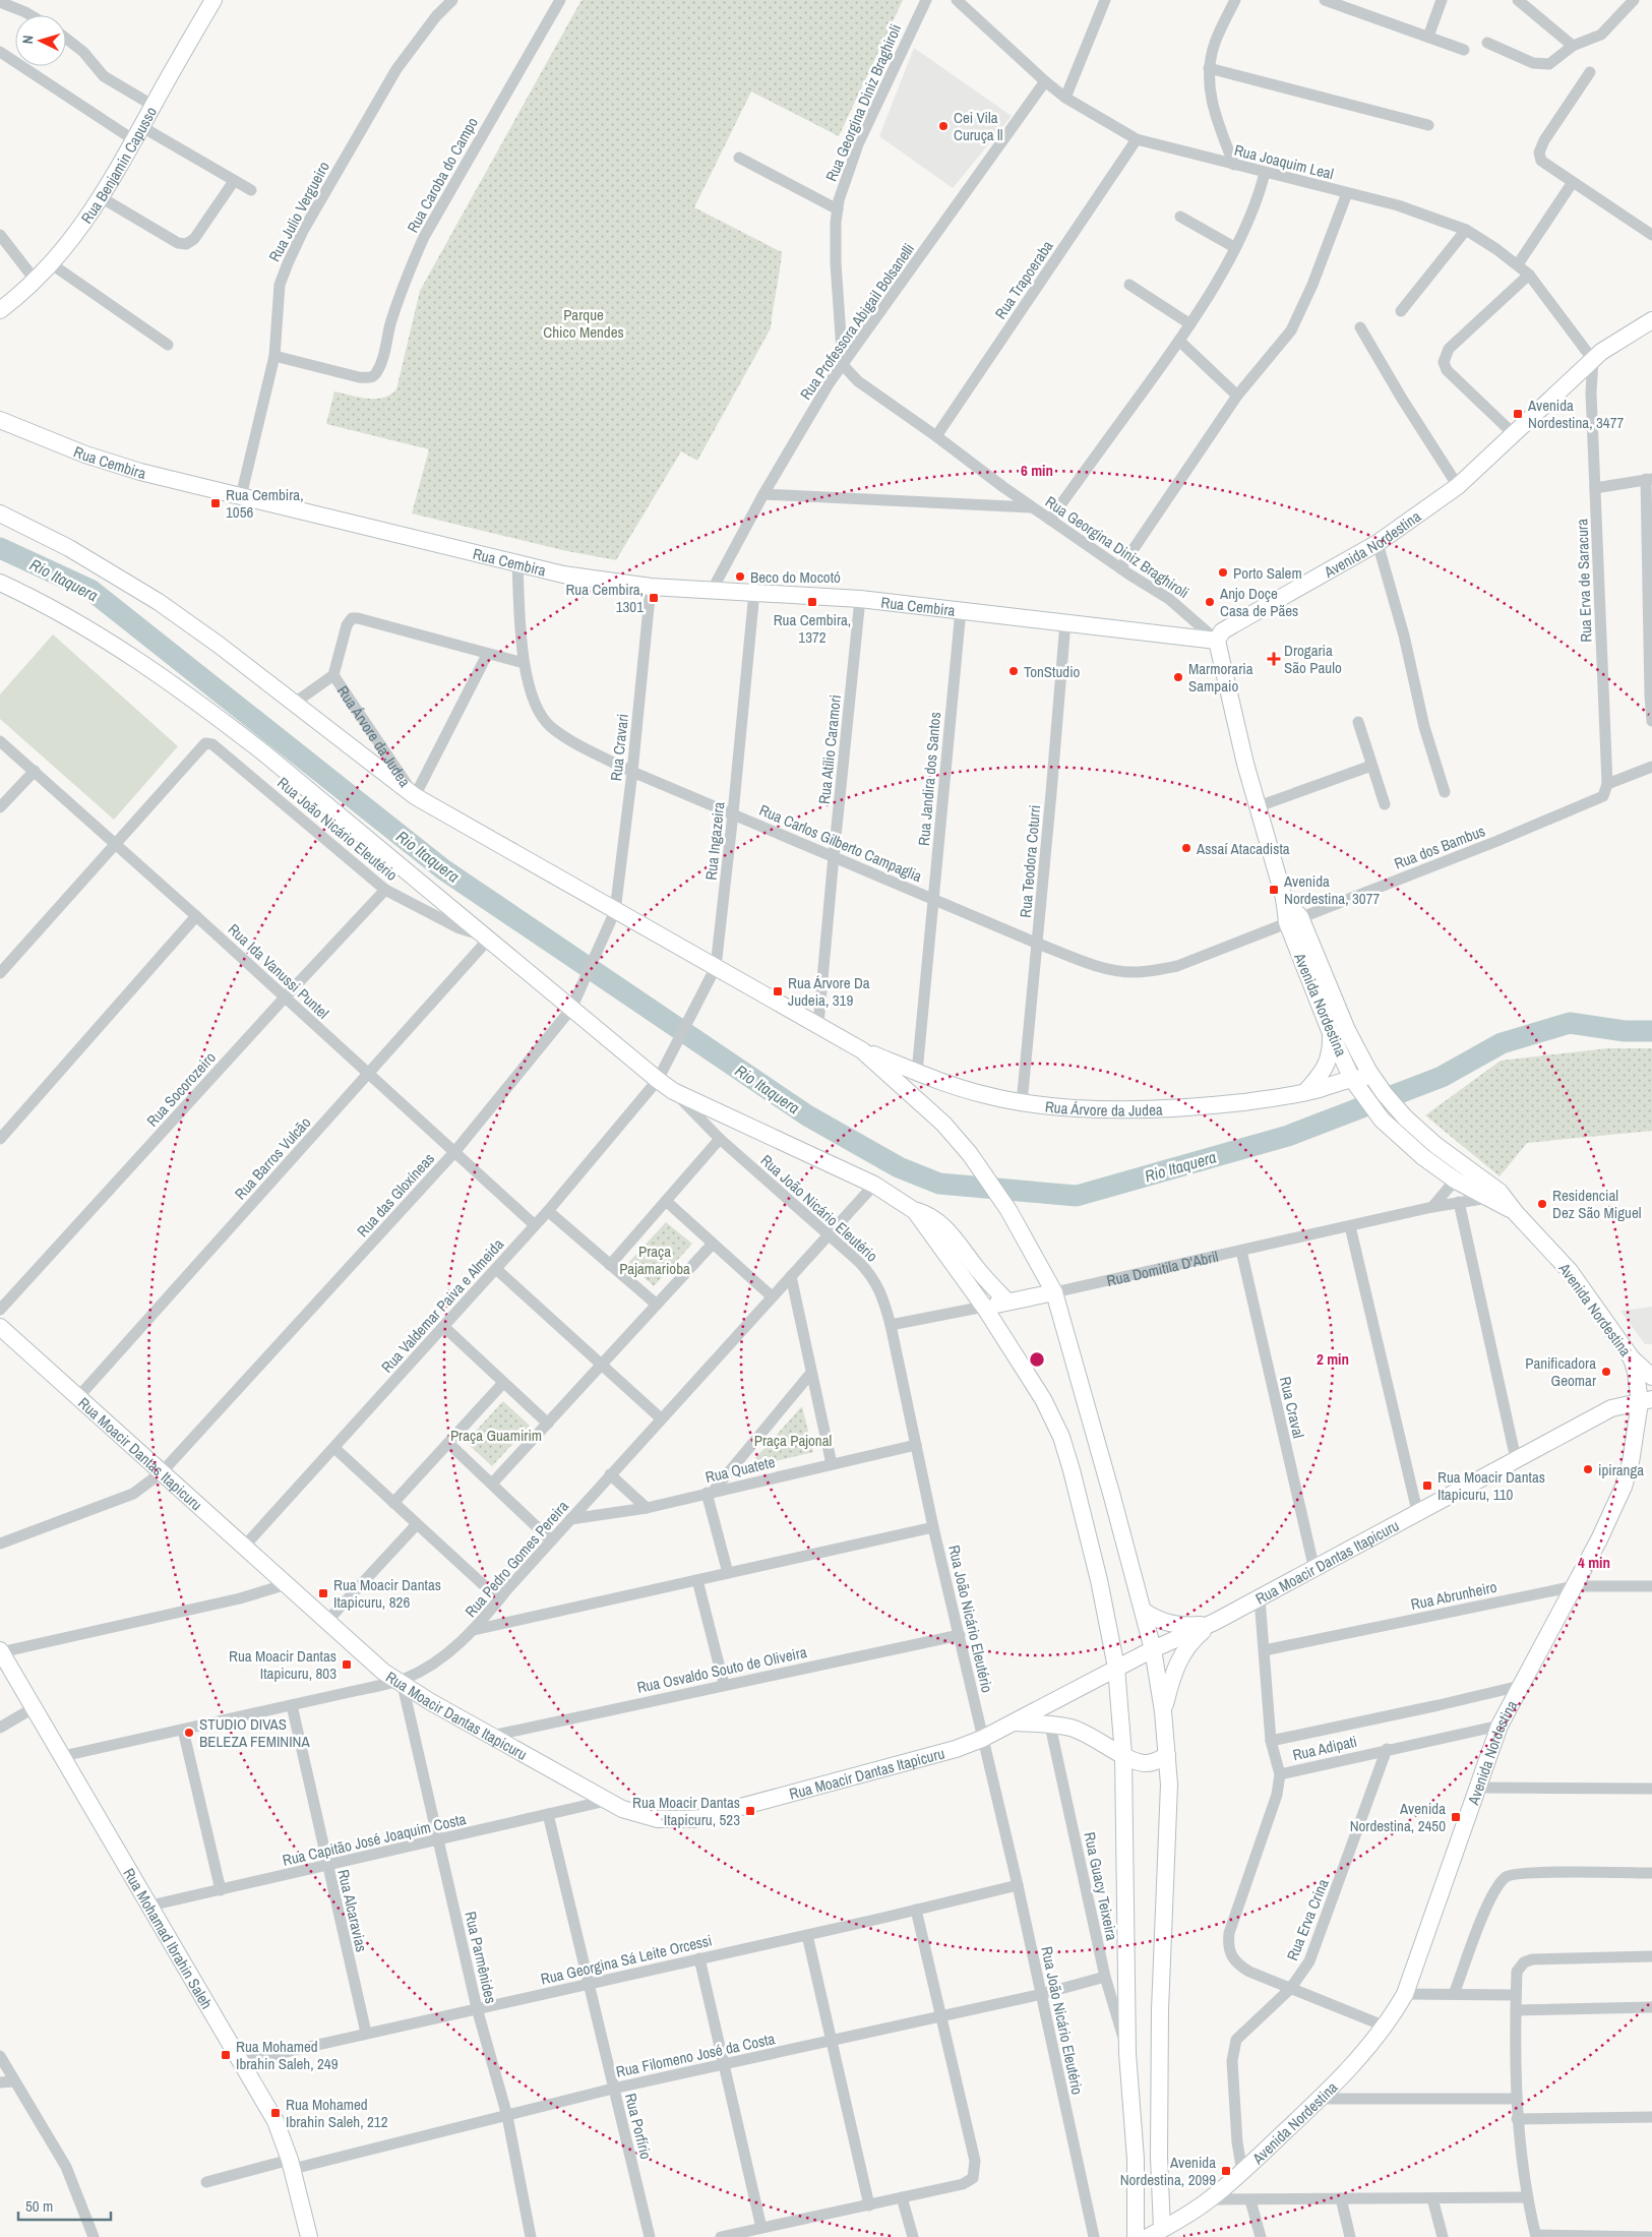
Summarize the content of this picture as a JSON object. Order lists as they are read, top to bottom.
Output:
{
  "streets": {
    "street": [
      "Rua Georgina Diniz Braghiroli",
      "Rua Joaquim Leal",
      "Rua Benjamin Capusso",
      "Rua Caroba do Campo",
      "Rua Julio Vergueiro",
      "Rua Trapoeraba",
      "Rua Professora Abigail Bolsanelli",
      "Rua Cembira",
      "Avenida Nordestina",
      "Rua Erva de Saracura",
      "Rua Árvore da Judea",
      "Rua Cravari",
      "Rua Atílio Caramori",
      "Rua Jandira dos Santos",
      "Rua João Nicário Eleutério",
      "Rua Ingazeira",
      "Rua Carlos Gilberto Campaglia",
      "Rua dos Bambus",
      "Rua Teodora Coturri",
      "Rua Ida Vanussi Puntel",
      "Rua Socorozeiro",
      "Rua Barros Vulcão",
      "Rua das Gloxíneas",
      "Rua Domitila D'Abril",
      "Rua Valdemar Paiva e Almeida",
      "Rua Craval",
      "Rua Moacir Dantas Itapicuru",
      "Rua Quatete",
      "Rua Pedro Gomes Pereira",
      "Rua Abrunheiro",
      "Rua Osvaldo Souto de Oliveira",
      "Rua Adipati",
      "Rua Capitão José Joaquim Costa",
      "Rua Guacy Teixeira",
      "Rua Alcaravias",
      "Rua Erva Crina",
      "Rua Mohamad Ibrahin Saleh",
      "Rua Parmênides",
      "Rua Georgina Sá Leite Orcessi",
      "Rua Filomeno José da Costa",
      "Rua Porfírio"
    ]
  },
  "crossings": [
    ["Rua Georgina Diniz Braghiroli", "Rua Trapoeraba"],
    ["Rua Georgina Diniz Braghiroli", "Rua Professora Abigail Bolsanelli"],
    ["Rua Georgina Diniz Braghiroli", "Rua Cembira"],
    ["Rua Georgina Diniz Braghiroli", "Avenida Nordestina"],
    ["Rua Joaquim Leal", "Rua Trapoeraba"],
    ["Rua Joaquim Leal", "Rua Professora Abigail Bolsanelli"],
    ["Rua Joaquim Leal", "Avenida Nordestina"],
    ["Rua Joaquim Leal", "Rua Erva de Saracura"],
    ["Rua Caroba do Campo", "Rua Julio Vergueiro"],
    ["Rua Julio Vergueiro", "Rua Cembira"],
    ["Rua Professora Abigail Bolsanelli", "Rua Cembira"],
    ["Rua Cembira", "Avenida Nordestina"],
    ["Rua Cembira", "Rua Cravari"],
    ["Rua Cembira", "Rua Atílio Caramori"],
    ["Rua Cembira", "Rua Jandira dos Santos"],
    ["Rua Cembira", "Rua Ingazeira"],
    ["Rua Cembira", "Rua Carlos Gilberto Campaglia"],
    ["Rua Cembira", "Rua Teodora Coturri"],
    ["Avenida Nordestina", "Rua Erva de Saracura"],
    ["Avenida Nordestina", "Rua Árvore da Judea"],
    ["Avenida Nordestina", "Rua Carlos Gilberto Campaglia"],
    ["Avenida Nordestina", "Rua dos Bambus"],
    ["Avenida Nordestina", "Rua Domitila D'Abril"],
    ["Avenida Nordestina", "Rua Moacir Dantas Itapicuru"],
    ["Avenida Nordestina", "Rua Abrunheiro"],
    ["Avenida Nordestina", "Rua Adipati"],
    ["Avenida Nordestina", "Rua Erva Crina"],
    ["Rua Erva de Saracura", "Rua dos Bambus"],
    ["Rua Árvore da Judea", "Rua Jandira dos Santos"],
    ["Rua Árvore da Judea", "Rua Teodora Coturri"],
    ["Rua Cravari", "Rua Carlos Gilberto Campaglia"],
    ["Rua Cravari", "Rua das Gloxíneas"],
    ["Rua Atílio Caramori", "Rua Carlos Gilberto Campaglia"],
    ["Rua Jandira dos Santos", "Rua Carlos Gilberto Campaglia"],
    ["Rua João Nicário Eleutério", "Rua Ida Vanussi Puntel"],
    ["Rua João Nicário Eleutério", "Rua Socorozeiro"],
    ["Rua João Nicário Eleutério", "Rua Barros Vulcão"],
    ["Rua João Nicário Eleutério", "Rua Domitila D'Abril"],
    ["Rua João Nicário Eleutério", "Rua Moacir Dantas Itapicuru"],
    ["Rua João Nicário Eleutério", "Rua Quatete"],
    ["Rua João Nicário Eleutério", "Rua Pedro Gomes Pereira"],
    ["Rua João Nicário Eleutério", "Rua Osvaldo Souto de Oliveira"],
    ["Rua João Nicário Eleutério", "Rua Georgina Sá Leite Orcessi"],
    ["Rua João Nicário Eleutério", "Rua Filomeno José da Costa"],
    ["Rua Ingazeira", "Rua Carlos Gilberto Campaglia"],
    ["Rua Ingazeira", "Rua Valdemar Paiva e Almeida"],
    ["Rua Carlos Gilberto Campaglia", "Rua dos Bambus"],
    ["Rua Carlos Gilberto Campaglia", "Rua Teodora Coturri"],
    ["Rua Ida Vanussi Puntel", "Rua Socorozeiro"],
    ["Rua Ida Vanussi Puntel", "Rua Barros Vulcão"],
    ["Rua Ida Vanussi Puntel", "Rua das Gloxíneas"],
    ["Rua Ida Vanussi Puntel", "Rua Valdemar Paiva e Almeida"],
    ["Rua Barros Vulcão", "Rua Moacir Dantas Itapicuru"],
    ["Rua das Gloxíneas", "Rua Moacir Dantas Itapicuru"],
    ["Rua Domitila D'Abril", "Rua Craval"],
    ["Rua Valdemar Paiva e Almeida", "Rua Moacir Dantas Itapicuru"],
    ["Rua Craval", "Rua Moacir Dantas Itapicuru"],
    ["Rua Moacir Dantas Itapicuru", "Rua Pedro Gomes Pereira"],
    ["Rua Moacir Dantas Itapicuru", "Rua Osvaldo Souto de Oliveira"],
    ["Rua Moacir Dantas Itapicuru", "Rua Capitão José Joaquim Costa"],
    ["Rua Moacir Dantas Itapicuru", "Rua Guacy Teixeira"],
    ["Rua Moacir Dantas Itapicuru", "Rua Parmênides"],
    ["Rua Quatete", "Rua Pedro Gomes Pereira"],
    ["Rua Pedro Gomes Pereira", "Rua Alcaravias"],
    ["Rua Pedro Gomes Pereira", "Rua Mohamad Ibrahin Saleh"],
    ["Rua Pedro Gomes Pereira", "Rua Parmênides"],
    ["Rua Adipati", "Rua Erva Crina"],
    ["Rua Capitão José Joaquim Costa", "Rua Alcaravias"],
    ["Rua Capitão José Joaquim Costa", "Rua Mohamad Ibrahin Saleh"],
    ["Rua Capitão José Joaquim Costa", "Rua Parmênides"],
    ["Rua Capitão José Joaquim Costa", "Rua Porfírio"],
    ["Rua Guacy Teixeira", "Rua Filomeno José da Costa"],
    ["Rua Alcaravias", "Rua Georgina Sá Leite Orcessi"],
    ["Rua Mohamad Ibrahin Saleh", "Rua Georgina Sá Leite Orcessi"],
    ["Rua Mohamad Ibrahin Saleh", "Rua Filomeno José da Costa"],
    ["Rua Parmênides", "Rua Georgina Sá Leite Orcessi"],
    ["Rua Parmênides", "Rua Filomeno José da Costa"],
    ["Rua Georgina Sá Leite Orcessi", "Rua Porfírio"],
    ["Rua Filomeno José da Costa", "Rua Porfírio"]
  ],
  "water": ["Rio Itaquera"],
  "parks": [
    "Parque Chico Mendes",
    "Praça Pajamarioba",
    "Praça Guamirim",
    "Praça Pajonal"
  ],
  "places": {
    "other": [
      "Cei Vila Curuça ll",
      "Porto Salem",
      "Beco do Mocotó",
      "Anjo Doçe Casa de Pães",
      "TonStudio",
      "Marmoraria Sampaio",
      "Assaí Atacadista",
      "Residencial Dez São Miguel",
      "Panificadora Geomar",
      "ipiranga",
      "STUDIO DIVAS BELEZA FEMININA"
    ],
    "transit": [
      "Avenida Nordestina, 3477",
      "Rua Cembira, 1056",
      "Rua Cembira, 1301",
      "Rua Cembira, 1372",
      "Avenida Nordestina, 3077",
      "Rua Árvore Da Judeia, 319",
      "Rua Moacir Dantas Itapicuru, 110",
      "Rua Moacir Dantas Itapicuru, 826",
      "Rua Moacir Dantas Itapicuru, 803",
      "Rua Moacir Dantas Itapicuru, 523",
      "Avenida Nordestina, 2450",
      "Rua Mohamed Ibrahin Saleh, 249",
      "Rua Mohamed Ibrahin Saleh, 212",
      "Avenida Nordestina, 2099"
    ],
    "health": ["Drogaria São Paulo"]
  },
  "scale_bar": "50 m",
  "north": "left",
  "rings": ["6 min", "2 min", "4 min"]
}
